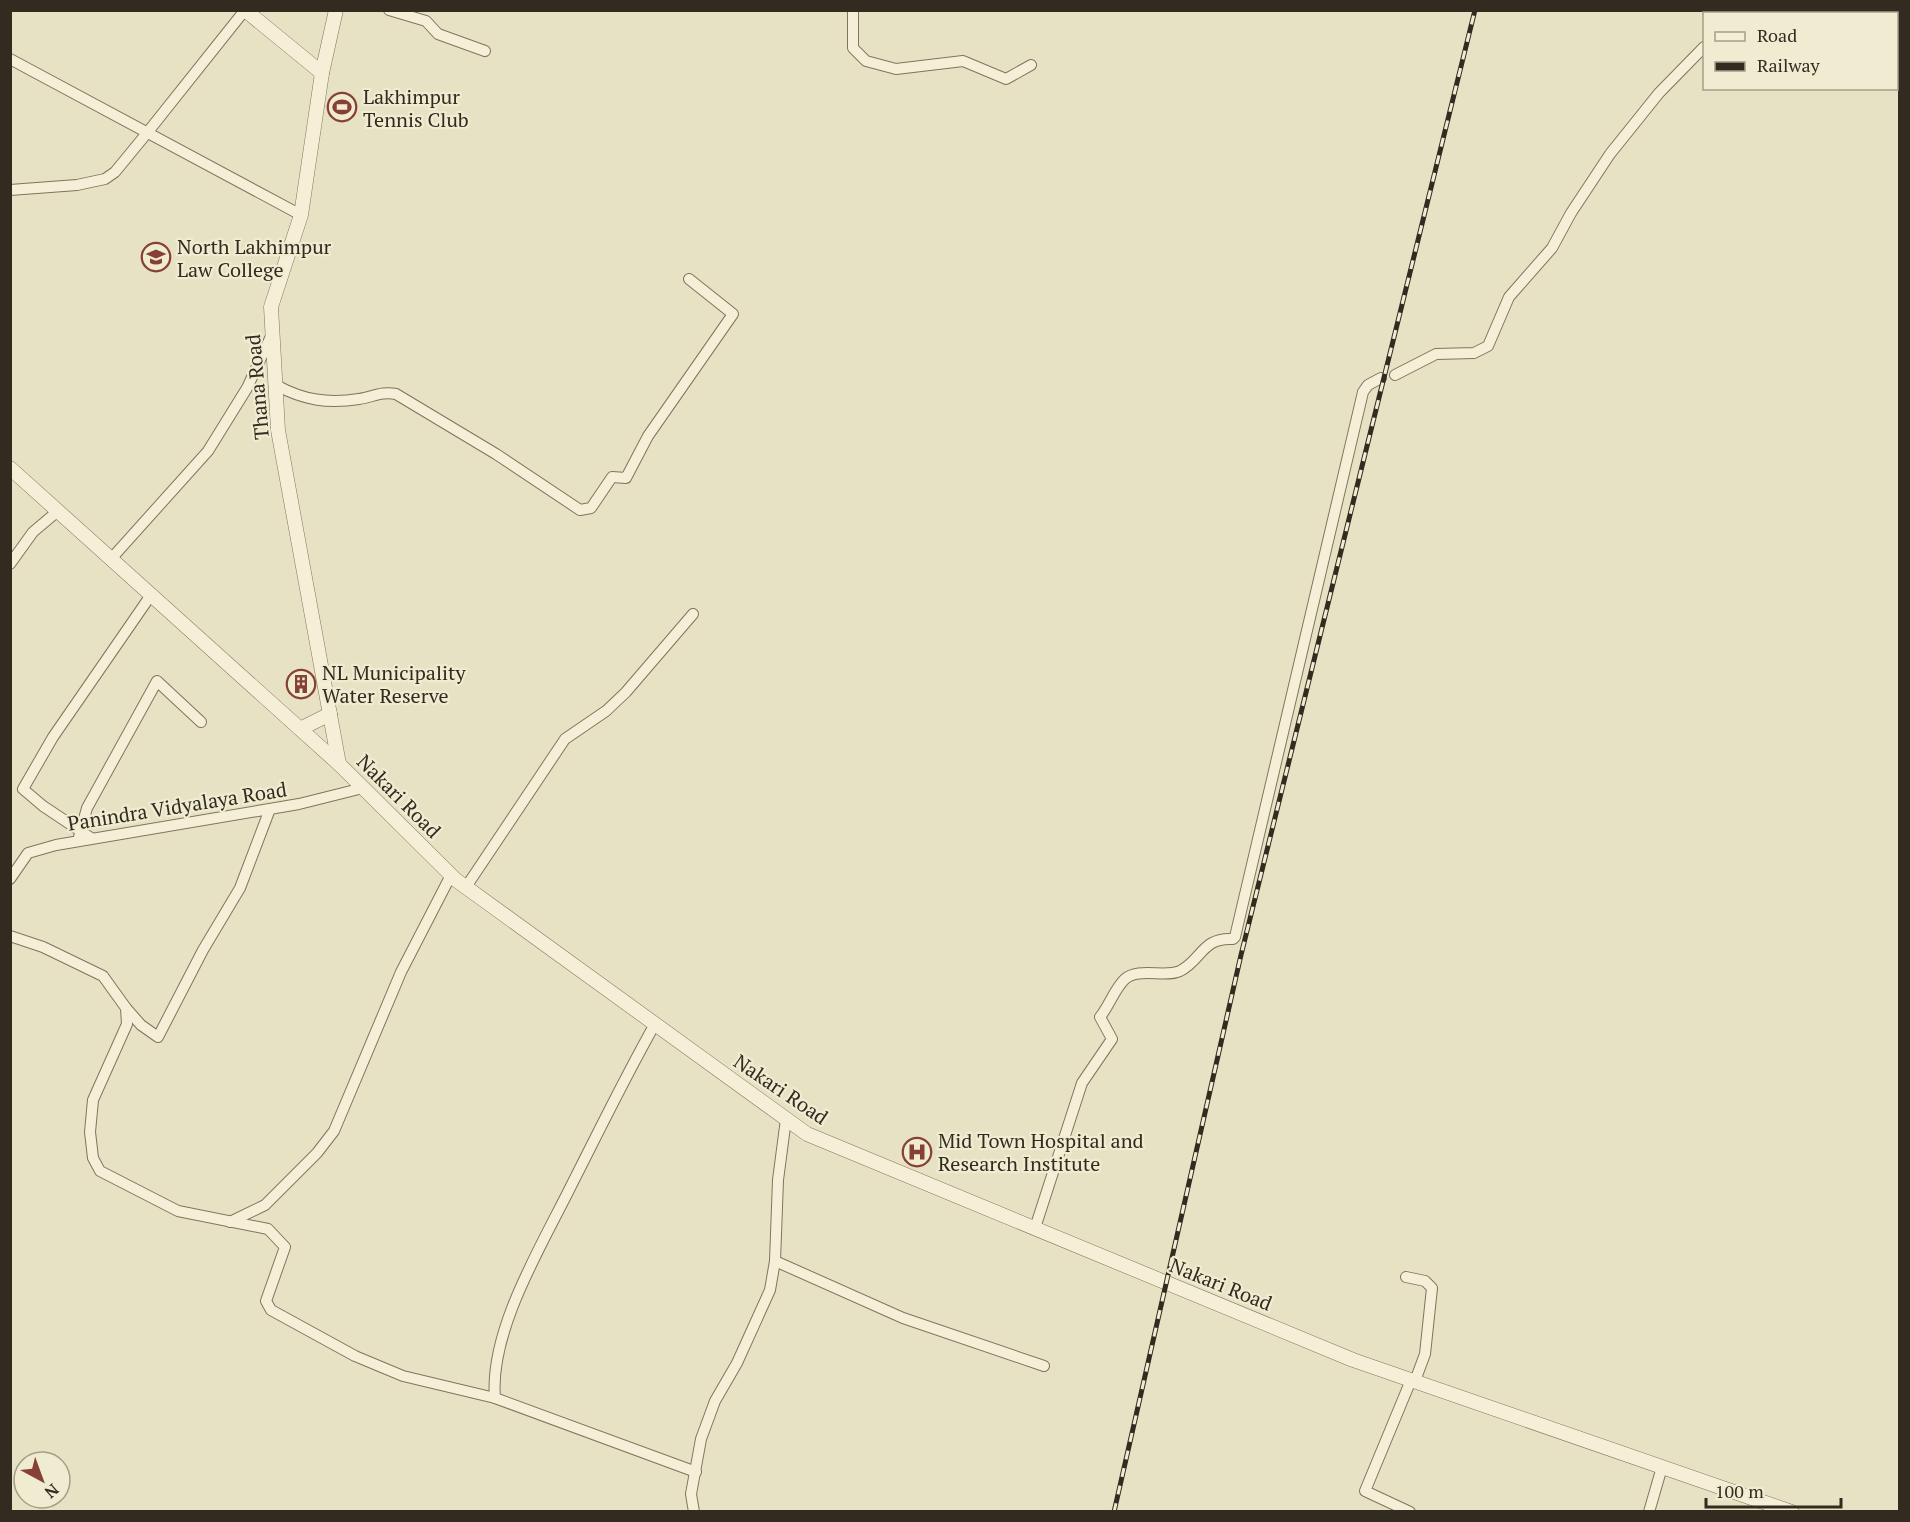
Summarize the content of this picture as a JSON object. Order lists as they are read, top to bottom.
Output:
{
  "streets": {
    "street": ["Thana Road", "Nakari Road", "Panindra Vidyalaya Road"]
  },
  "crossings": [
    ["Thana Road", "Nakari Road"],
    ["Nakari Road", "Panindra Vidyalaya Road"]
  ],
  "places": {
    "sports": ["Lakhimpur Tennis Club"],
    "school or university": ["North Lakhimpur Law College"],
    "building": ["NL Municipality Water Reserve"],
    "hospital": ["Mid Town Hospital and Research Institute"]
  },
  "legend": ["Road", "Railway"],
  "scale_bar": "100 m",
  "north": "bottom right"
}
